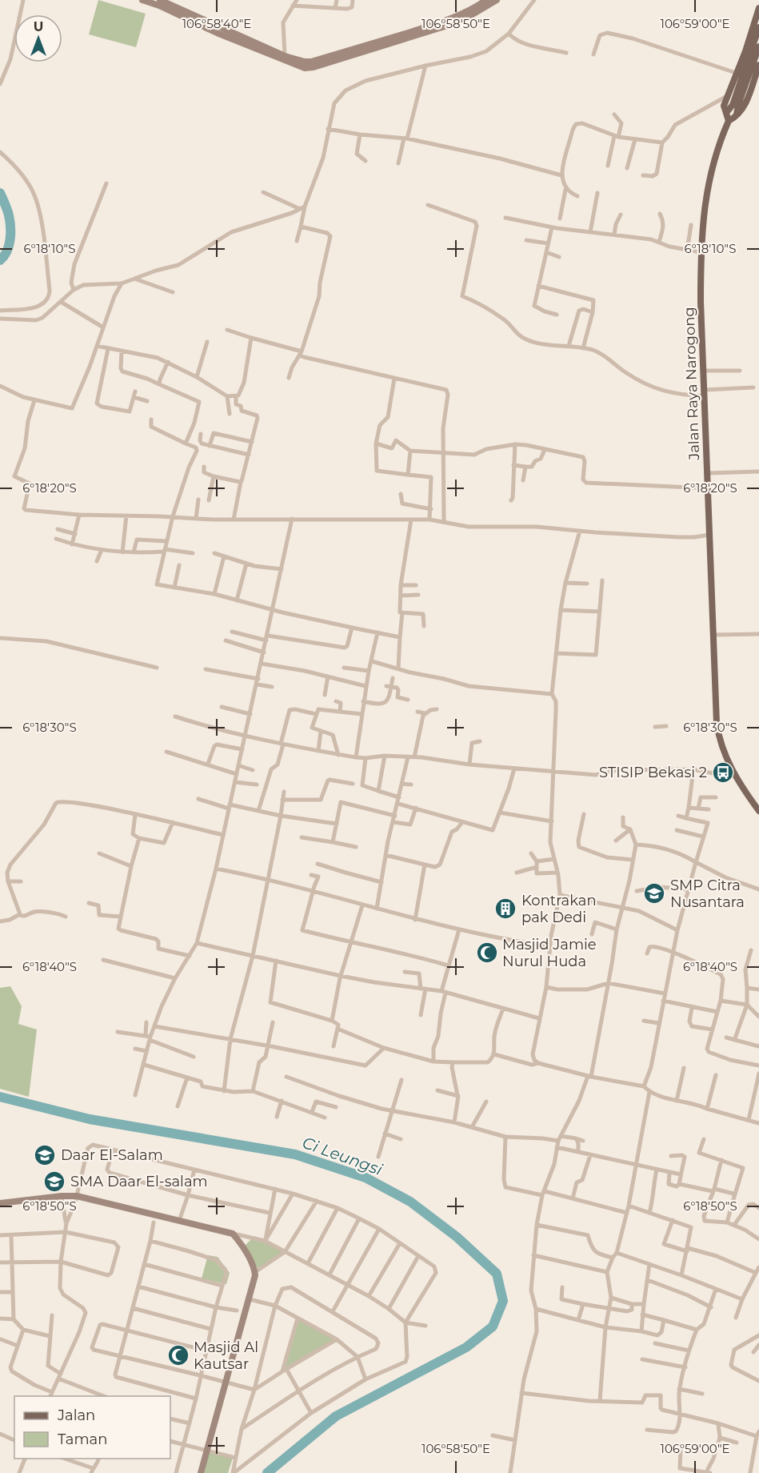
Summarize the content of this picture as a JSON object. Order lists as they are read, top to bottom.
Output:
{
  "streets": {
    "main road": ["Jalan Raya Narogong"]
  },
  "water": ["Ci Leungsi"],
  "places": {
    "bus stop": ["STISIP Bekasi 2"],
    "school or university": ["SMP Citra Nusantara", "Daar El-Salam", "SMA Daar El-salam"],
    "building": ["Kontrakan pak Dedi"],
    "mosque": ["Masjid Jamie Nurul Huda", "Masjid Al Kautsar"]
  },
  "legend": ["Jalan", "Taman"],
  "north": "top",
  "coordinates": [
    "106°58'40\"E",
    "106°58'50\"E",
    "106°59'00\"E",
    "6°18'10\"S",
    "6°18'20\"S",
    "6°18'30\"S",
    "6°18'40\"S",
    "6°18'50\"S"
  ]
}
